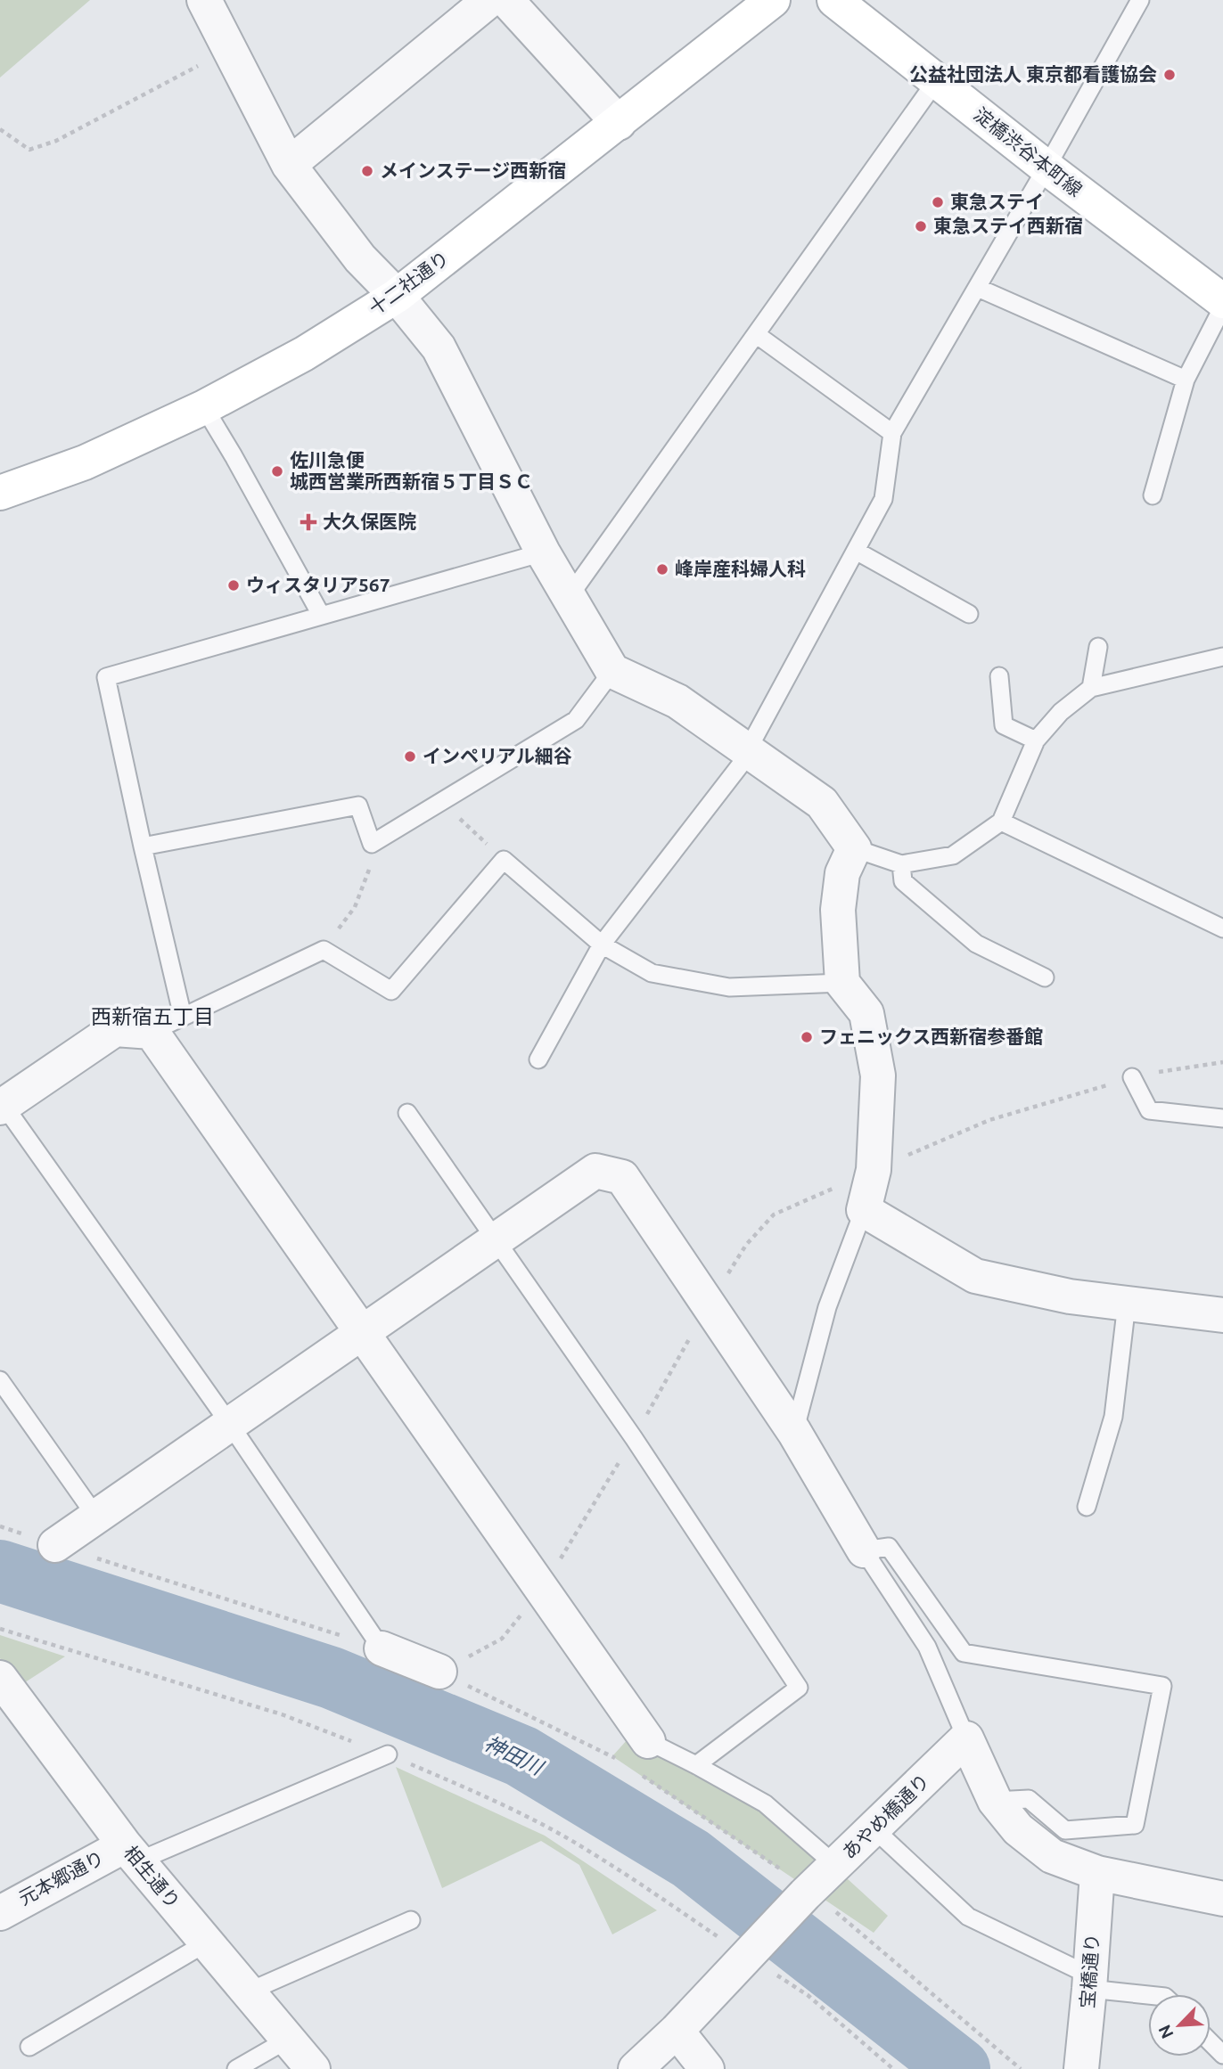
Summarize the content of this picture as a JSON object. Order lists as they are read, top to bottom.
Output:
{
  "streets": {
    "main road": ["淀橋渋谷本町線", "十二社通り"],
    "street": [
      "あやめ橋通り",
      "相生通り",
      "元本郷通り",
      "宝橋通り"
    ]
  },
  "crossings": [
    ["相生通り", "元本郷通り"]
  ],
  "districts": ["西新宿五丁目"],
  "water": ["神田川"],
  "places": {
    "other": [
      "公益社団法人 東京都看護協会",
      "メインステージ西新宿",
      "東急ステイ",
      "東急ステイ西新宿",
      "佐川急便 城西営業所西新宿５丁目ＳＣ",
      "峰岸産科婦人科",
      "ウィスタリア567",
      "インペリアル細谷",
      "フェニックス西新宿参番館"
    ],
    "health": ["大久保医院"]
  },
  "north": "bottom left"
}
